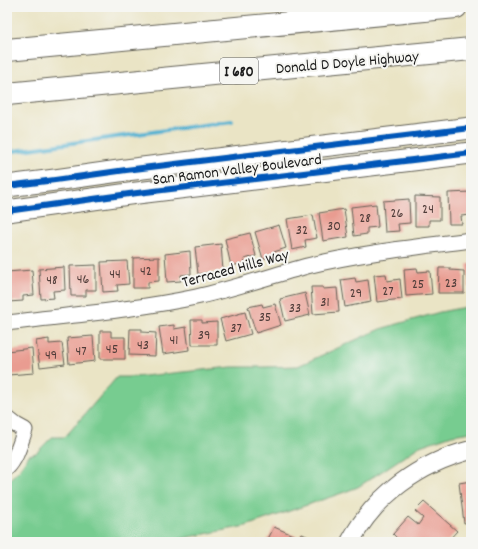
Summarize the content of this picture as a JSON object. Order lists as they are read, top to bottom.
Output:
{
  "streets": {
    "highway": ["Donald D Doyle Highway", "I 680"],
    "main road": ["San Ramon Valley Boulevard"],
    "street": ["Terraced Hills Way"]
  },
  "house_numbers": [
    "24",
    "26",
    "28",
    "30",
    "32",
    "42",
    "44",
    "46",
    "48",
    "23",
    "25",
    "27",
    "29",
    "31",
    "33",
    "35",
    "37",
    "39",
    "41",
    "43",
    "45",
    "47",
    "49"
  ]
}
